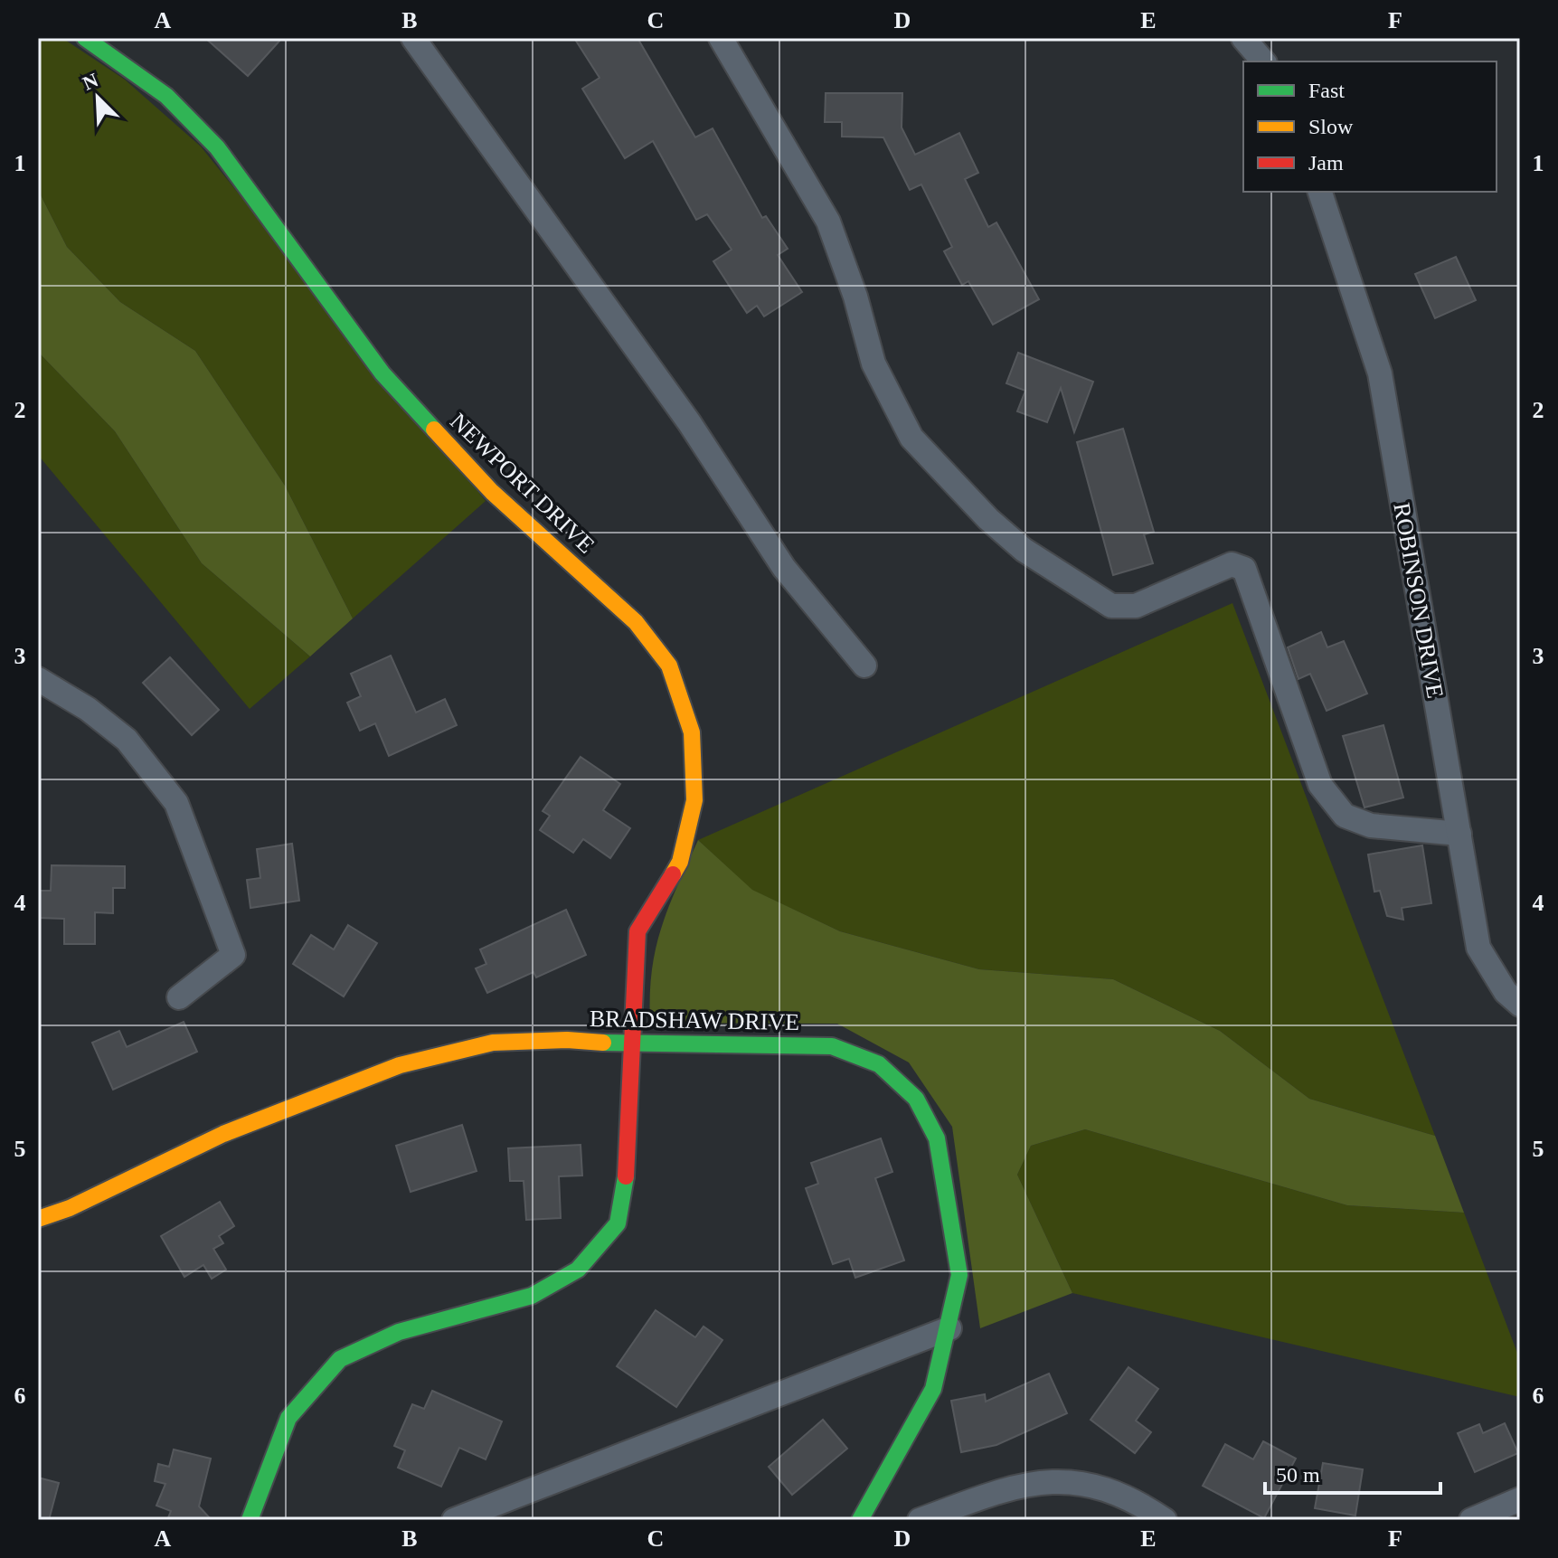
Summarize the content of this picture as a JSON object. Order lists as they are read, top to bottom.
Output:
{
  "streets": {
    "street": ["NEWPORT DRIVE", "ROBINSON DRIVE", "BRADSHAW DRIVE"]
  },
  "crossings": [
    ["NEWPORT DRIVE", "BRADSHAW DRIVE"]
  ],
  "legend": ["Fast", "Slow", "Jam"],
  "scale_bar": "50 m",
  "north": "top left",
  "grid": {
    "columns": [
      "A",
      "B",
      "C",
      "D",
      "E",
      "F"
    ],
    "rows": [
      "1",
      "2",
      "3",
      "4",
      "5",
      "6"
    ]
  }
}
